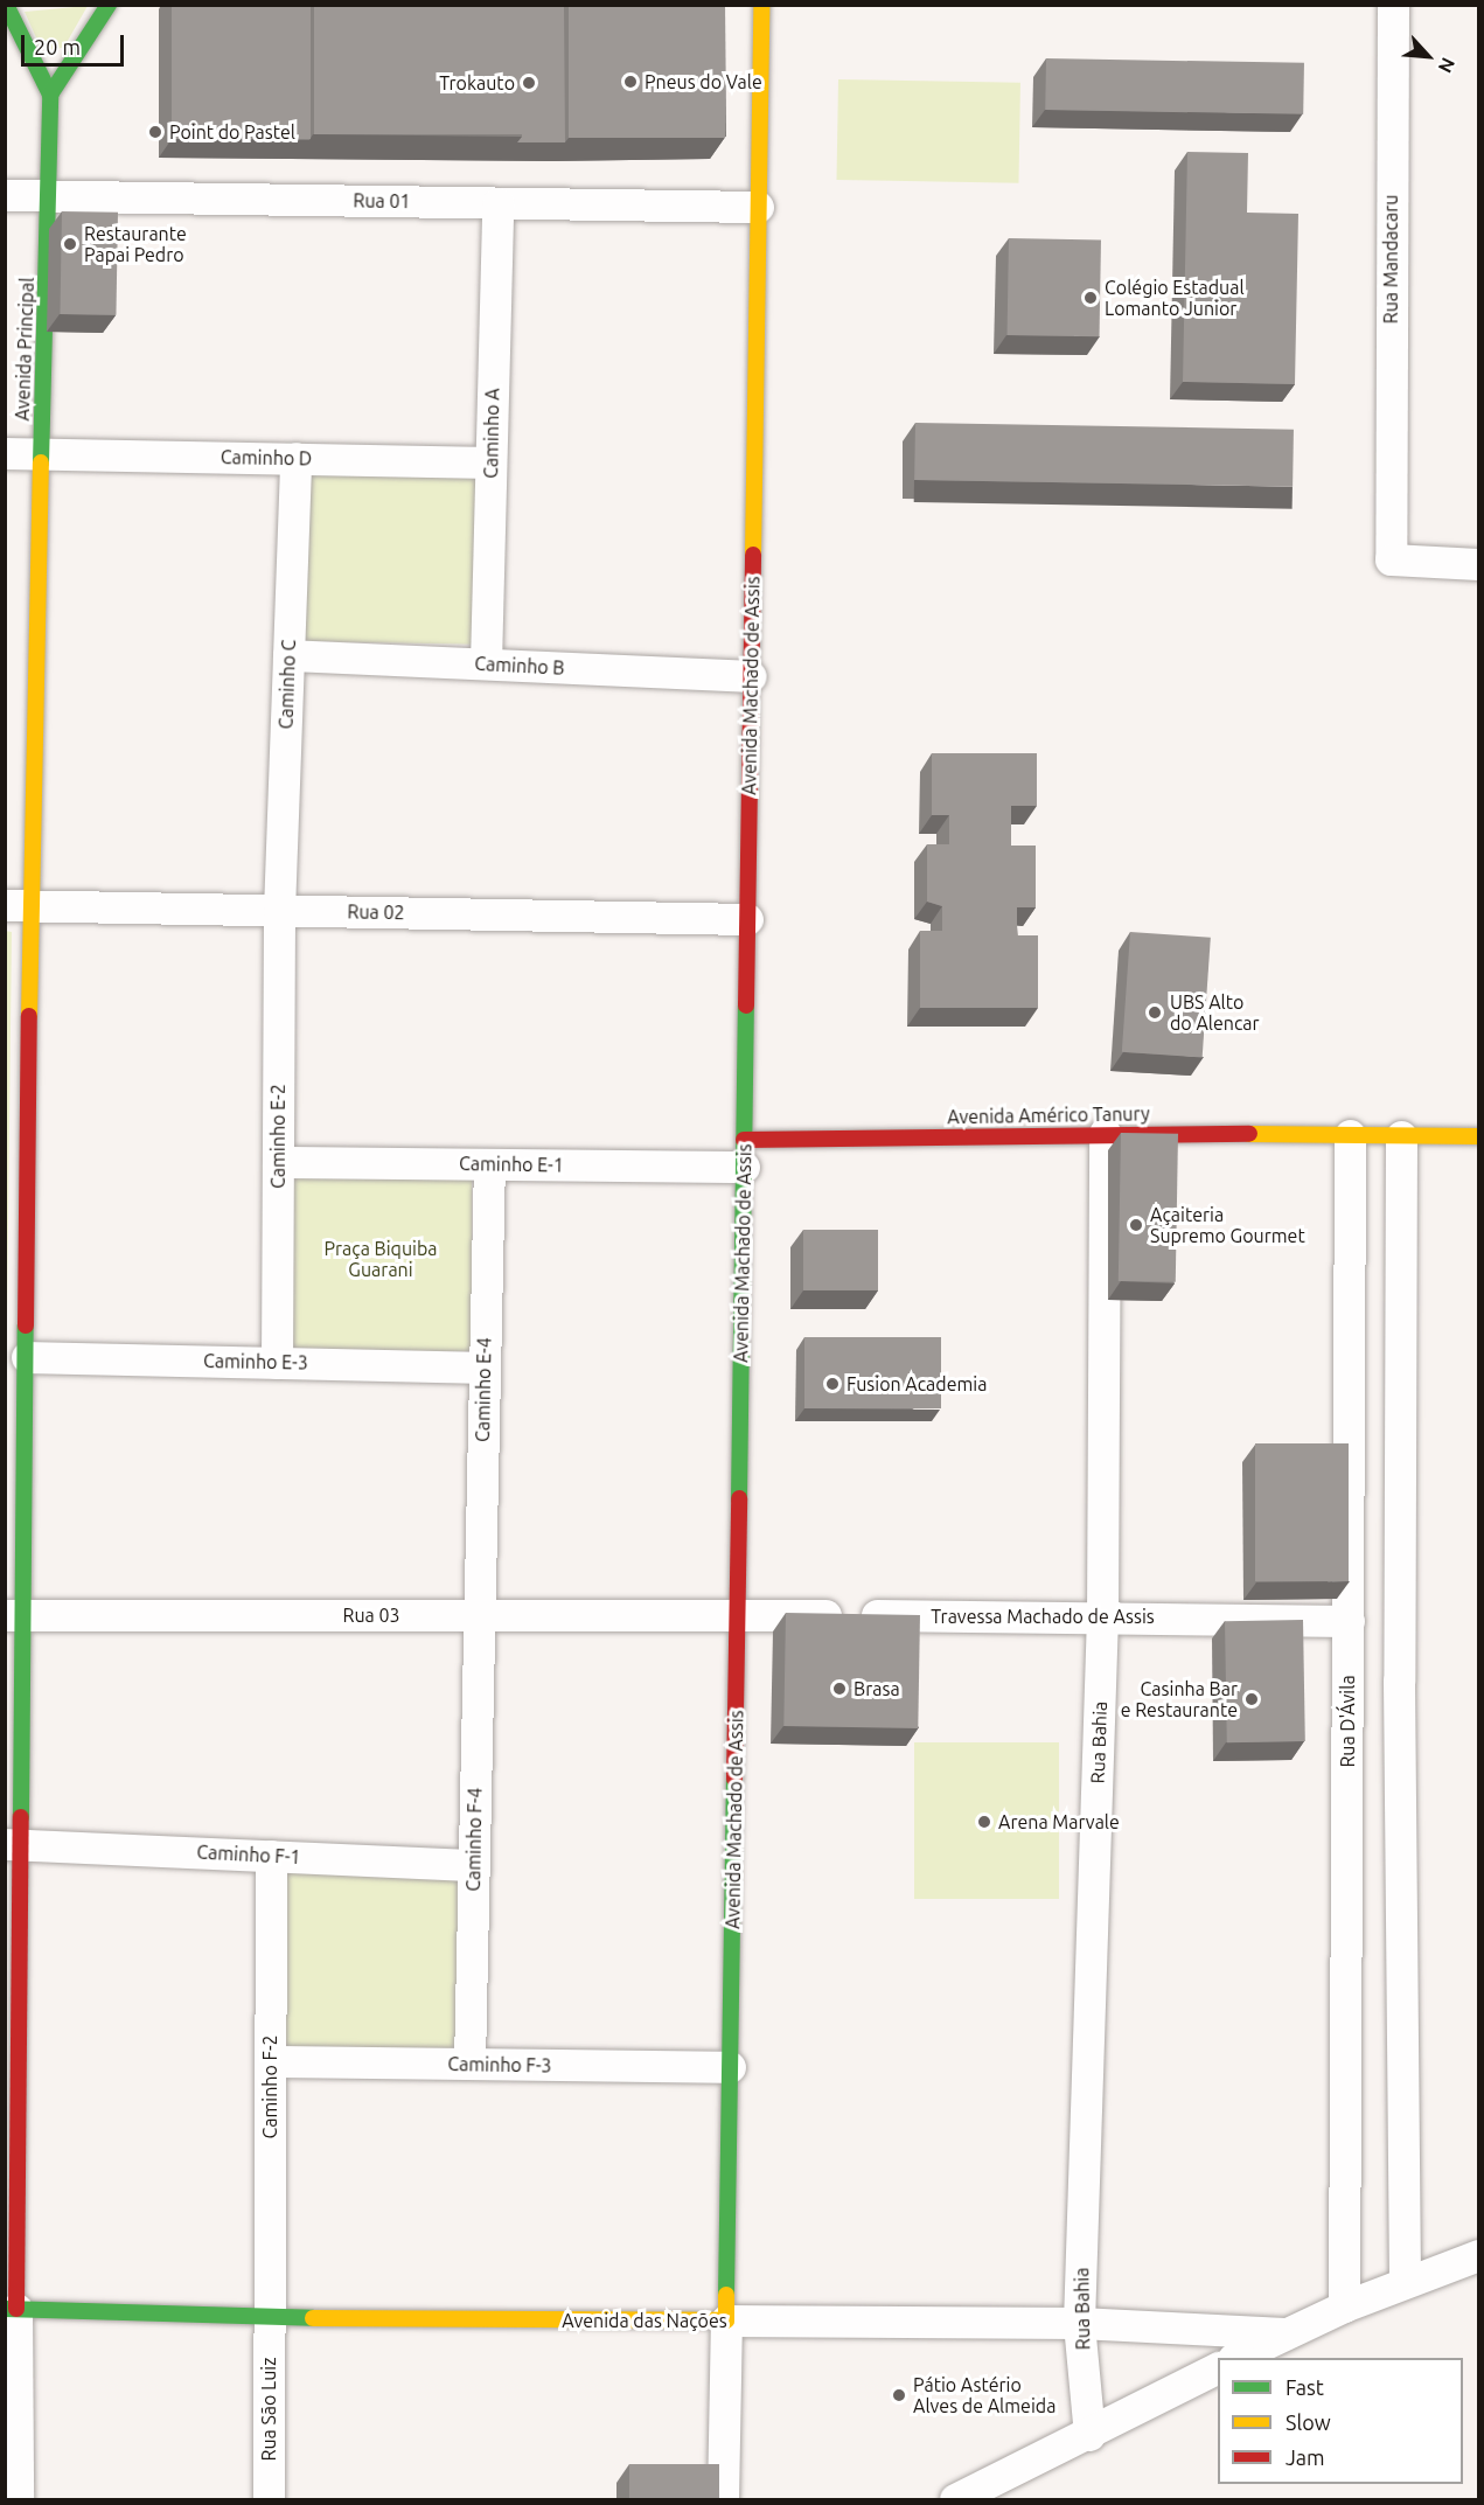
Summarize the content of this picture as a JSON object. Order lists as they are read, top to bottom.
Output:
{
  "streets": {
    "street": [
      "Rua 01",
      "Rua Mandacaru",
      "Avenida Principal",
      "Caminho A",
      "Caminho D",
      "Caminho B",
      "Caminho C",
      "Avenida Machado de Assis",
      "Rua 02",
      "Avenida Américo Tanury",
      "Caminho E-2",
      "Caminho E-1",
      "Caminho E-3",
      "Caminho E-4",
      "Rua 03",
      "Travessa Machado de Assis",
      "Rua D'Ávila",
      "Rua Bahia",
      "Caminho F-4",
      "Caminho F-1",
      "Caminho F-3",
      "Caminho F-2",
      "Avenida das Nações",
      "Rua São Luiz"
    ]
  },
  "crossings": [
    ["Rua 01", "Avenida Principal"],
    ["Rua 01", "Caminho A"],
    ["Rua 01", "Avenida Machado de Assis"],
    ["Avenida Principal", "Caminho D"],
    ["Avenida Principal", "Rua 02"],
    ["Avenida Principal", "Caminho E-3"],
    ["Avenida Principal", "Rua 03"],
    ["Avenida Principal", "Caminho F-1"],
    ["Avenida Principal", "Avenida das Nações"],
    ["Caminho A", "Caminho D"],
    ["Caminho A", "Caminho B"],
    ["Caminho D", "Caminho C"],
    ["Caminho B", "Caminho C"],
    ["Caminho B", "Avenida Machado de Assis"],
    ["Caminho C", "Rua 02"],
    ["Caminho C", "Caminho E-2"],
    ["Avenida Machado de Assis", "Rua 02"],
    ["Avenida Machado de Assis", "Avenida Américo Tanury"],
    ["Avenida Machado de Assis", "Caminho E-1"],
    ["Avenida Machado de Assis", "Rua 03"],
    ["Avenida Machado de Assis", "Travessa Machado de Assis"],
    ["Avenida Machado de Assis", "Caminho F-3"],
    ["Avenida Machado de Assis", "Avenida das Nações"],
    ["Rua 02", "Caminho E-2"],
    ["Avenida Américo Tanury", "Caminho E-1"],
    ["Avenida Américo Tanury", "Rua D'Ávila"],
    ["Avenida Américo Tanury", "Rua Bahia"],
    ["Caminho E-2", "Caminho E-1"],
    ["Caminho E-2", "Caminho E-3"],
    ["Caminho E-1", "Caminho E-4"],
    ["Caminho E-3", "Caminho E-4"],
    ["Caminho E-4", "Rua 03"],
    ["Caminho E-4", "Caminho F-4"],
    ["Rua 03", "Travessa Machado de Assis"],
    ["Rua 03", "Caminho F-4"],
    ["Travessa Machado de Assis", "Rua D'Ávila"],
    ["Travessa Machado de Assis", "Rua Bahia"],
    ["Rua Bahia", "Avenida das Nações"],
    ["Caminho F-4", "Caminho F-1"],
    ["Caminho F-4", "Caminho F-3"],
    ["Caminho F-1", "Caminho F-2"],
    ["Caminho F-3", "Caminho F-2"],
    ["Caminho F-2", "Avenida das Nações"],
    ["Caminho F-2", "Rua São Luiz"],
    ["Avenida das Nações", "Rua São Luiz"]
  ],
  "parks": ["Praça Biquiba Guarani"],
  "places": [
    "Pneus do Vale",
    "Trokauto",
    "Point do Pastel",
    "Restaurante Papai Pedro",
    "Colégio Estadual Lomanto Junior",
    "UBS Alto do Alencar",
    "Açaiteria Supremo Gourmet",
    "Fusion Academia",
    "Brasa",
    "Casinha Bar e Restaurante",
    "Arena Marvale",
    "Pátio Astério Alves de Almeida"
  ],
  "legend": ["Fast", "Slow", "Jam"],
  "scale_bar": "20 m",
  "north": "bottom right"
}
